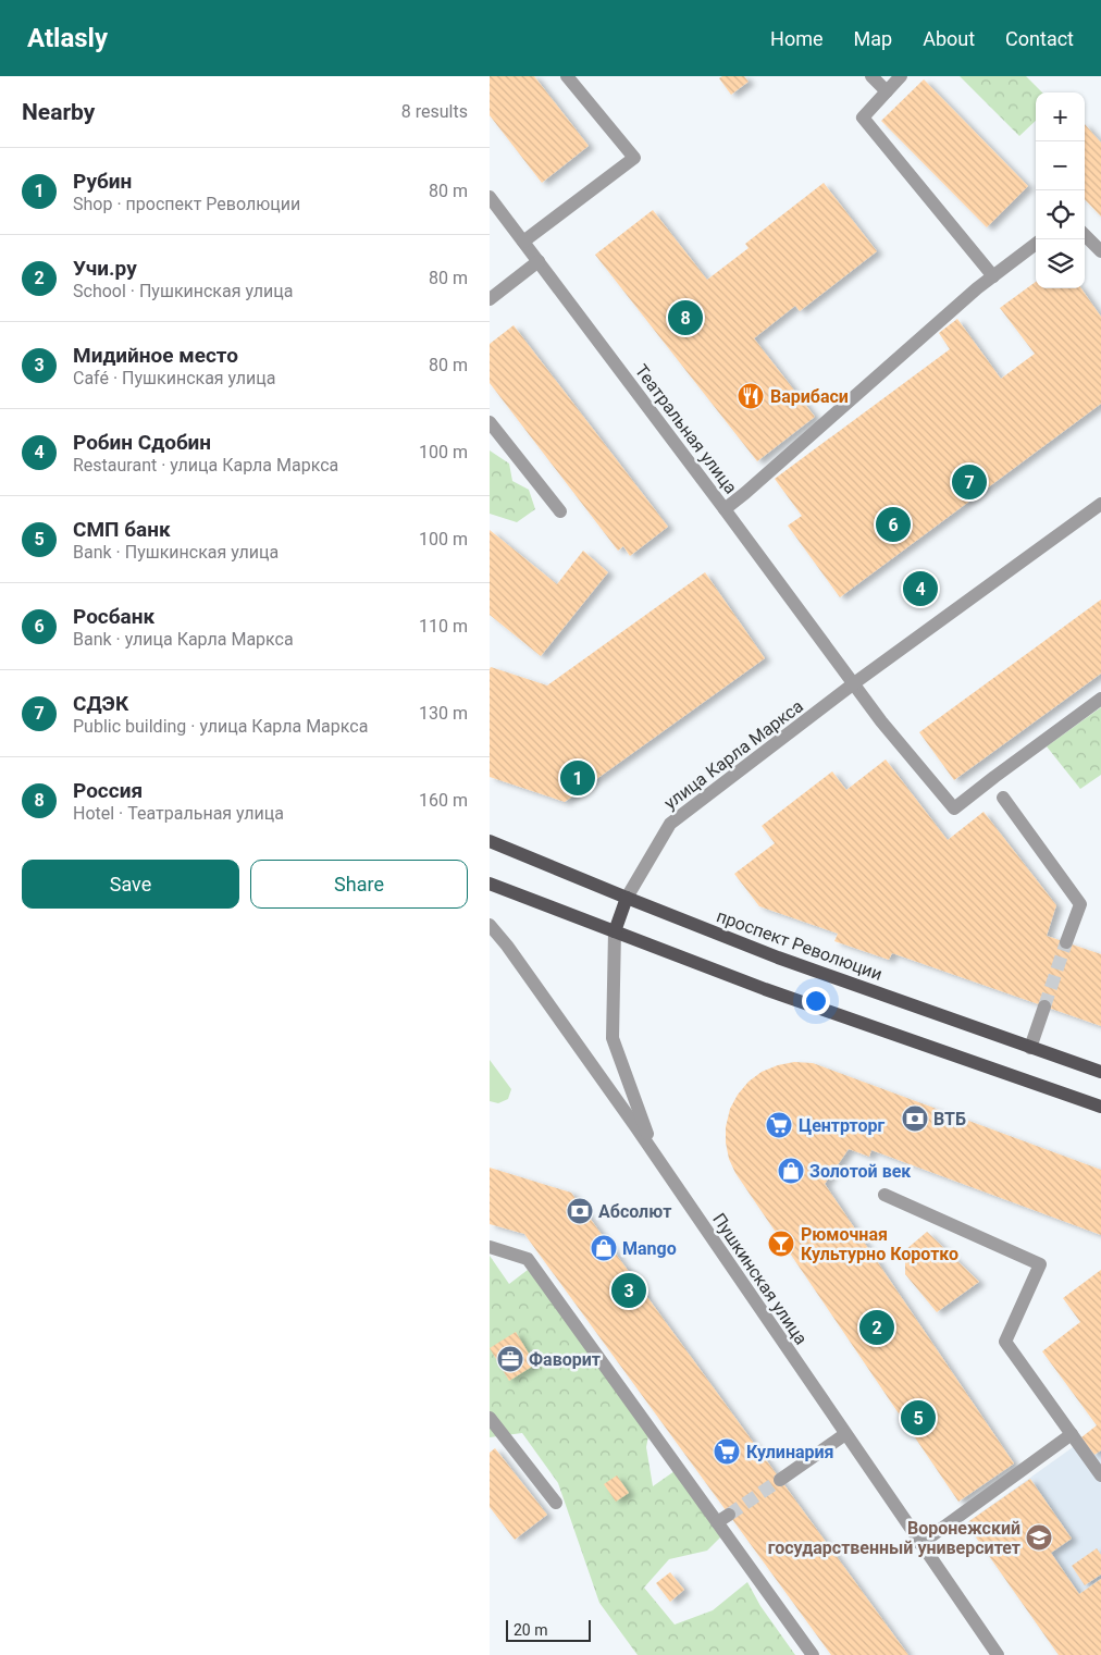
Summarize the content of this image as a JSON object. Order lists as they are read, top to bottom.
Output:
{
  "streets": {
    "main road": ["улица Карла Маркса", "проспект Революции"],
    "street": ["Театральная улица", "Пушкинская улица"]
  },
  "crossings": [
    ["Театральная улица", "улица Карла Маркса"],
    ["улица Карла Маркса", "проспект Революции"],
    ["улица Карла Маркса", "Пушкинская улица"]
  ],
  "places": {
    "restaurant": ["Варибаси"],
    "bank": ["ВТБ", "Абсолют"],
    "supermarket": ["Центрторг", "Кулинария"],
    "shop": ["Золотой век", "Mango"],
    "bar": ["Рюмочная Культурно Коротко"],
    "office": ["Фаворит"],
    "school or university": ["Воронежский государственный университет"]
  },
  "scale_bar": "20 m",
  "page": {
    "header": "Atlasly",
    "nav": [
      "Home",
      "Map",
      "About",
      "Contact"
    ],
    "heading": ["Nearby", "8 results"],
    "map_buttons": ["+", "−"],
    "list": [
      {
        "mark": "1",
        "name": "Рубин",
        "note": "Shop · проспект Революции",
        "value": "80 m"
      },
      {
        "mark": "2",
        "name": "Учи.ру",
        "note": "School · Пушкинская улица",
        "value": "80 m"
      },
      {
        "mark": "3",
        "name": "Мидийное место",
        "note": "Café · Пушкинская улица",
        "value": "80 m"
      },
      {
        "mark": "4",
        "name": "Робин Сдобин",
        "note": "Restaurant · улица Карла Маркса",
        "value": "100 m"
      },
      {
        "mark": "5",
        "name": "СМП банк",
        "note": "Bank · Пушкинская улица",
        "value": "100 m"
      },
      {
        "mark": "6",
        "name": "Росбанк",
        "note": "Bank · улица Карла Маркса",
        "value": "110 m"
      },
      {
        "mark": "7",
        "name": "СДЭК",
        "note": "Public building · улица Карла Маркса",
        "value": "130 m"
      },
      {
        "mark": "8",
        "name": "Россия",
        "note": "Hotel · Театральная улица",
        "value": "160 m"
      }
    ],
    "pins": [
      "8",
      "7",
      "6",
      "4",
      "1",
      "3",
      "2",
      "5"
    ],
    "buttons": ["Save", "Share"],
    "scale": "20 m"
  }
}
